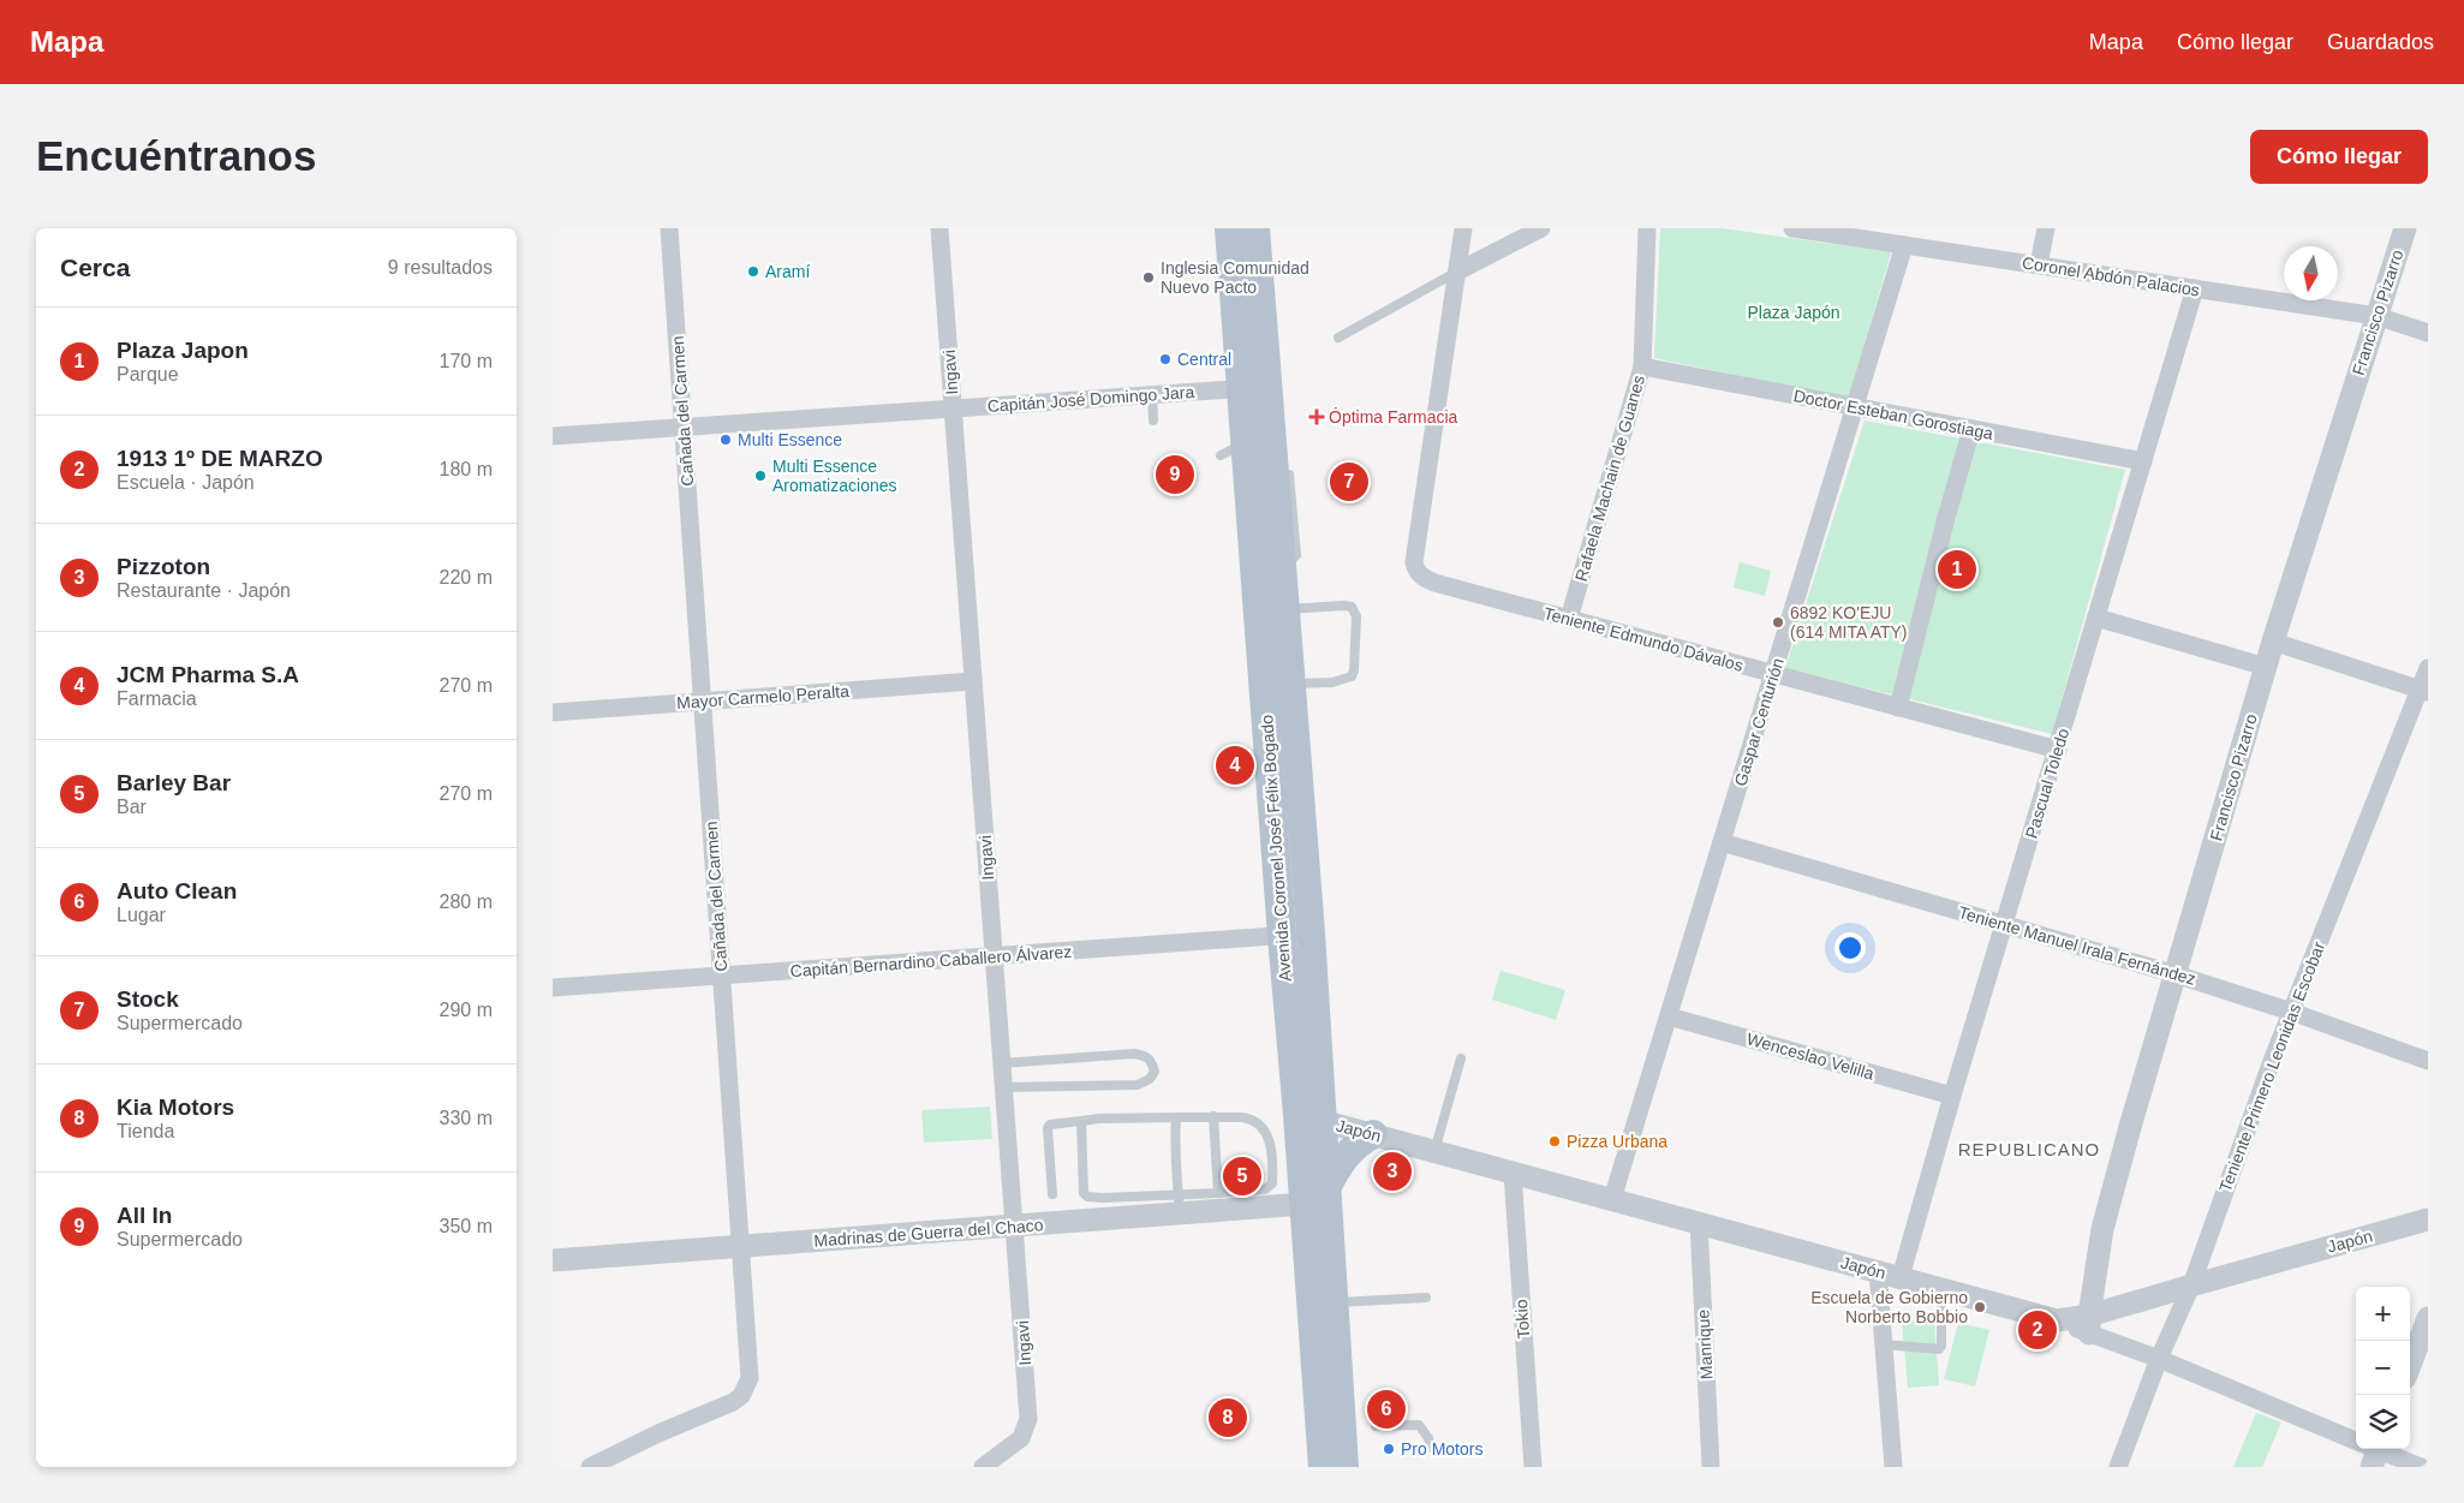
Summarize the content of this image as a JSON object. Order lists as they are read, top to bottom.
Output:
{
  "streets": {
    "main road": ["Avenida Coronel José Félix Bogado"],
    "street": [
      "Coronel Abdón Palacios",
      "Francisco Pizarro",
      "Ingavi",
      "Capitán José Domingo Jara",
      "Cañada del Carmen",
      "Doctor Esteban Gorostiaga",
      "Rafaela Machain de Guanes",
      "Teniente Edmundo Dávalos",
      "Mayor Carmelo Peralta",
      "Gaspar Centurión",
      "Pascual Toledo",
      "Teniente Manuel Irala Fernández",
      "Capitán Bernardino Caballero Álvarez",
      "Wenceslao Velilla",
      "Teniente Primero Leonidas Escobar",
      "Japón",
      "Madrinas de Guerra del Chaco",
      "Tokio",
      "Manrique"
    ]
  },
  "crossings": [
    ["Coronel Abdón Palacios", "Francisco Pizarro"],
    ["Coronel Abdón Palacios", "Gaspar Centurión"],
    ["Coronel Abdón Palacios", "Pascual Toledo"],
    ["Francisco Pizarro", "Teniente Manuel Irala Fernández"],
    ["Francisco Pizarro", "Japón"],
    ["Ingavi", "Capitán José Domingo Jara"],
    ["Ingavi", "Mayor Carmelo Peralta"],
    ["Ingavi", "Capitán Bernardino Caballero Álvarez"],
    ["Ingavi", "Madrinas de Guerra del Chaco"],
    ["Capitán José Domingo Jara", "Cañada del Carmen"],
    ["Capitán José Domingo Jara", "Avenida Coronel José Félix Bogado"],
    ["Cañada del Carmen", "Mayor Carmelo Peralta"],
    ["Cañada del Carmen", "Capitán Bernardino Caballero Álvarez"],
    ["Cañada del Carmen", "Madrinas de Guerra del Chaco"],
    ["Doctor Esteban Gorostiaga", "Rafaela Machain de Guanes"],
    ["Doctor Esteban Gorostiaga", "Gaspar Centurión"],
    ["Doctor Esteban Gorostiaga", "Pascual Toledo"],
    ["Rafaela Machain de Guanes", "Teniente Edmundo Dávalos"],
    ["Teniente Edmundo Dávalos", "Gaspar Centurión"],
    ["Teniente Edmundo Dávalos", "Pascual Toledo"],
    ["Gaspar Centurión", "Teniente Manuel Irala Fernández"],
    ["Gaspar Centurión", "Wenceslao Velilla"],
    ["Gaspar Centurión", "Japón"],
    ["Pascual Toledo", "Teniente Manuel Irala Fernández"],
    ["Pascual Toledo", "Wenceslao Velilla"],
    ["Pascual Toledo", "Japón"],
    ["Avenida Coronel José Félix Bogado", "Capitán Bernardino Caballero Álvarez"],
    ["Avenida Coronel José Félix Bogado", "Japón"],
    ["Avenida Coronel José Félix Bogado", "Madrinas de Guerra del Chaco"],
    ["Teniente Manuel Irala Fernández", "Teniente Primero Leonidas Escobar"],
    ["Teniente Primero Leonidas Escobar", "Japón"],
    ["Japón", "Tokio"],
    ["Japón", "Manrique"]
  ],
  "districts": ["REPUBLICANO"],
  "parks": ["Plaza Japón"],
  "places": {
    "other": [
      "Aramí",
      "Inglesia Comunidad Nuevo Pacto",
      "Central",
      "Multi Essence",
      "Multi Essence Aromatizaciones",
      "6892 KO'EJU (614 MITA ATY)",
      "Pizza Urbana",
      "Escuela de Gobierno Norberto Bobbio",
      "Pro Motors"
    ],
    "health": ["Óptima Farmacia"]
  },
  "north": "bottom",
  "page": {
    "header": "Mapa",
    "nav": ["Mapa", "Cómo llegar", "Guardados"],
    "buttons": "Cómo llegar",
    "title": "Encuéntranos",
    "heading": ["Cerca", "9 resultados"],
    "list": [
      {
        "mark": "1",
        "name": "Plaza Japon",
        "note": "Parque",
        "value": "170 m"
      },
      {
        "mark": "2",
        "name": "1913 1º DE MARZO",
        "note": "Escuela · Japón",
        "value": "180 m"
      },
      {
        "mark": "3",
        "name": "Pizzoton",
        "note": "Restaurante · Japón",
        "value": "220 m"
      },
      {
        "mark": "4",
        "name": "JCM Pharma S.A",
        "note": "Farmacia",
        "value": "270 m"
      },
      {
        "mark": "5",
        "name": "Barley Bar",
        "note": "Bar",
        "value": "270 m"
      },
      {
        "mark": "6",
        "name": "Auto Clean",
        "note": "Lugar",
        "value": "280 m"
      },
      {
        "mark": "7",
        "name": "Stock",
        "note": "Supermercado",
        "value": "290 m"
      },
      {
        "mark": "8",
        "name": "Kia Motors",
        "note": "Tienda",
        "value": "330 m"
      },
      {
        "mark": "9",
        "name": "All In",
        "note": "Supermercado",
        "value": "350 m"
      }
    ],
    "pins": [
      "9",
      "7",
      "1",
      "4",
      "3",
      "5",
      "2",
      "6",
      "8"
    ],
    "map_buttons": ["+", "−"]
  }
}
